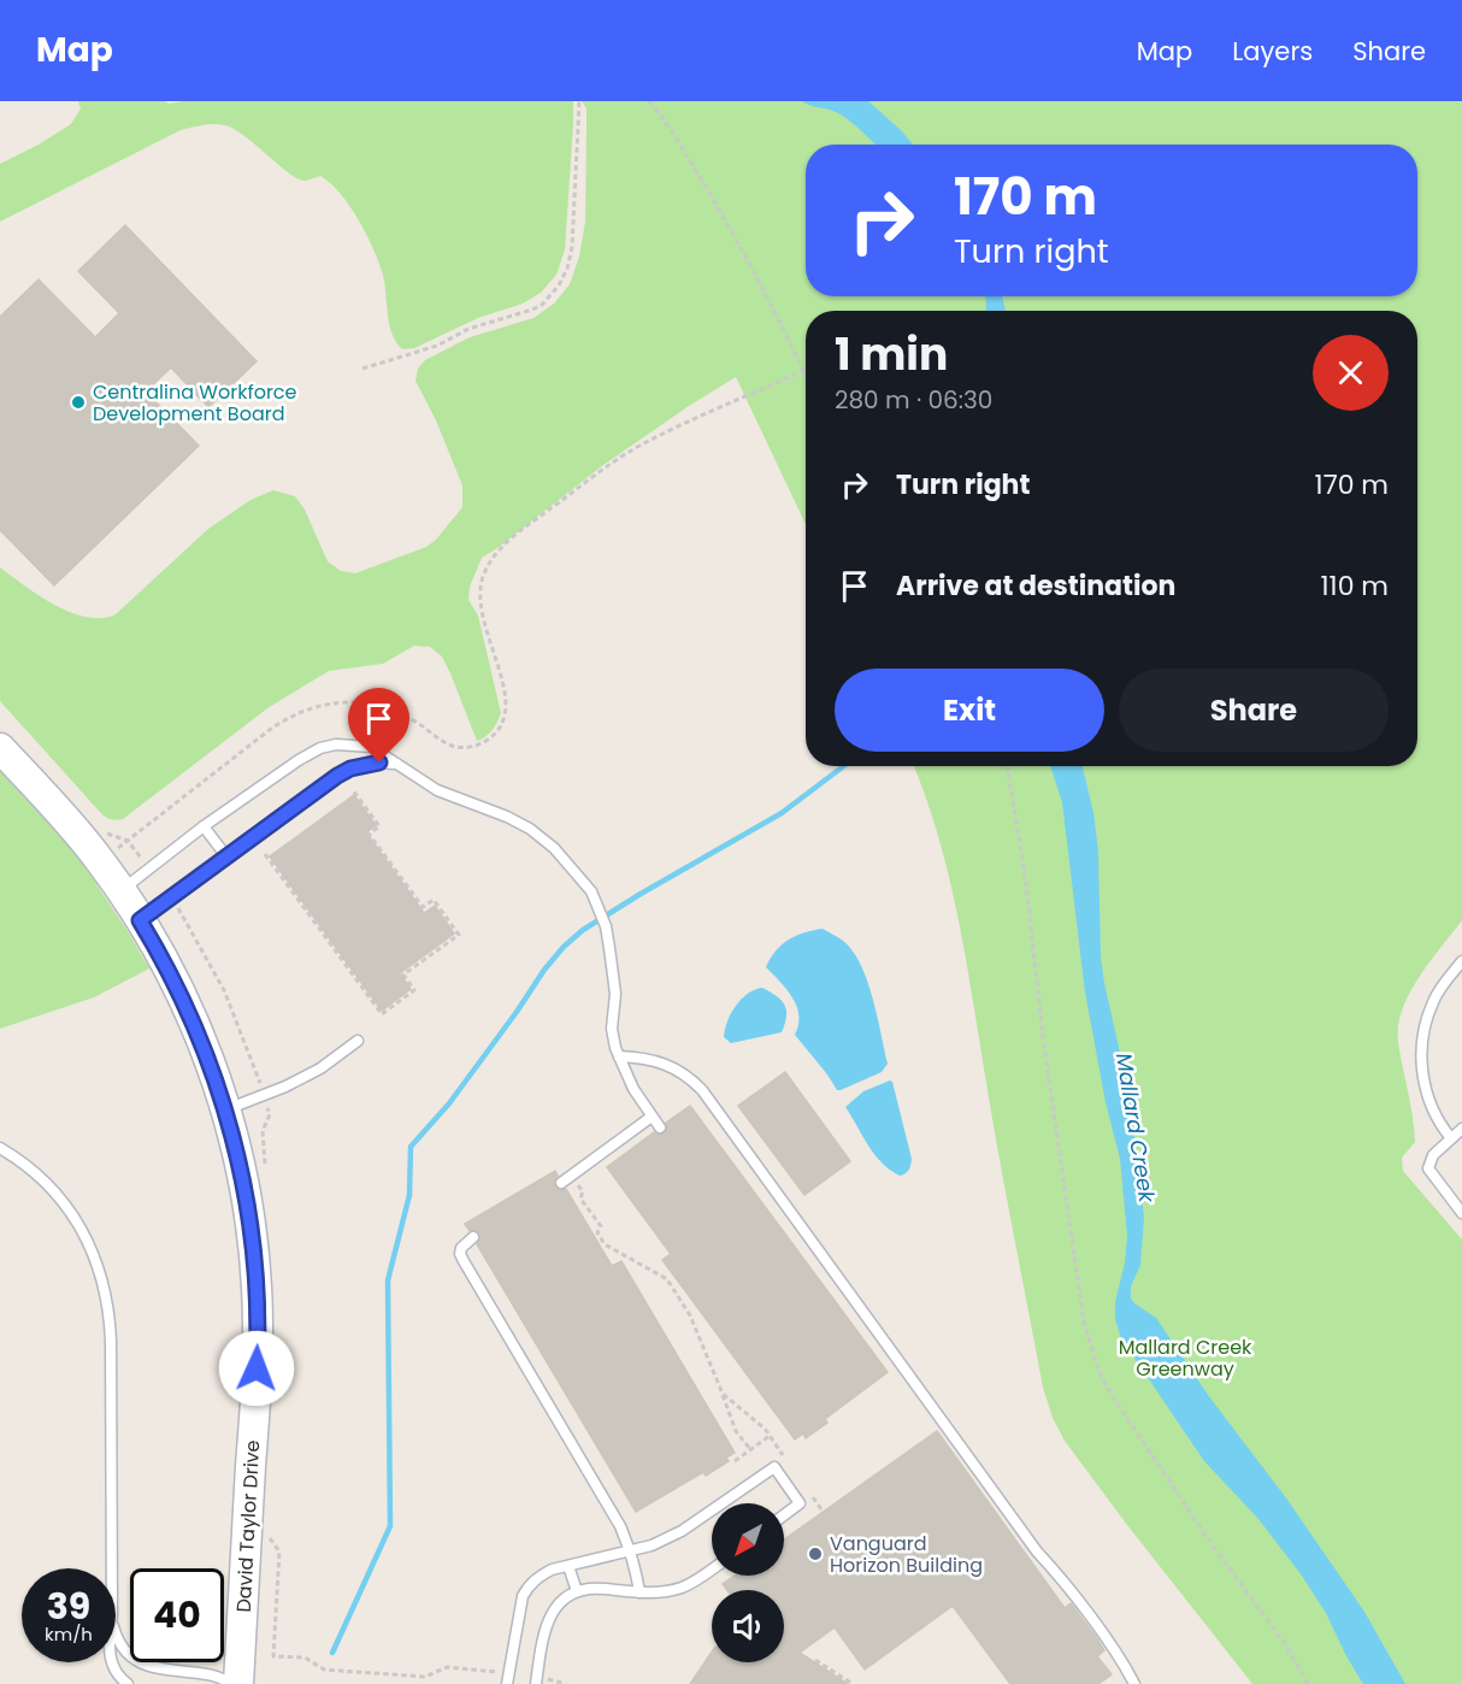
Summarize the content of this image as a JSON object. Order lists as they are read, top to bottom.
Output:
{
  "streets": {
    "street": ["David Taylor Drive"]
  },
  "water": ["Mallard Creek"],
  "parks": ["Mallard Creek Greenway"],
  "places": ["Centralina Workforce Development Board", "Vanguard Horizon Building"],
  "north": "bottom left",
  "page": {
    "header": "Map",
    "nav": ["Map", "Layers", "Share"],
    "turn": ["170 m", "Turn right"],
    "heading": ["1 min", "280 m · 06:30"],
    "list": [
      {
        "name": "Turn right",
        "value": "170 m"
      },
      {
        "name": "Arrive at destination",
        "value": "110 m"
      }
    ],
    "buttons": ["Exit", "Share"],
    "speed": "39 km/h",
    "limit": "40"
  }
}
